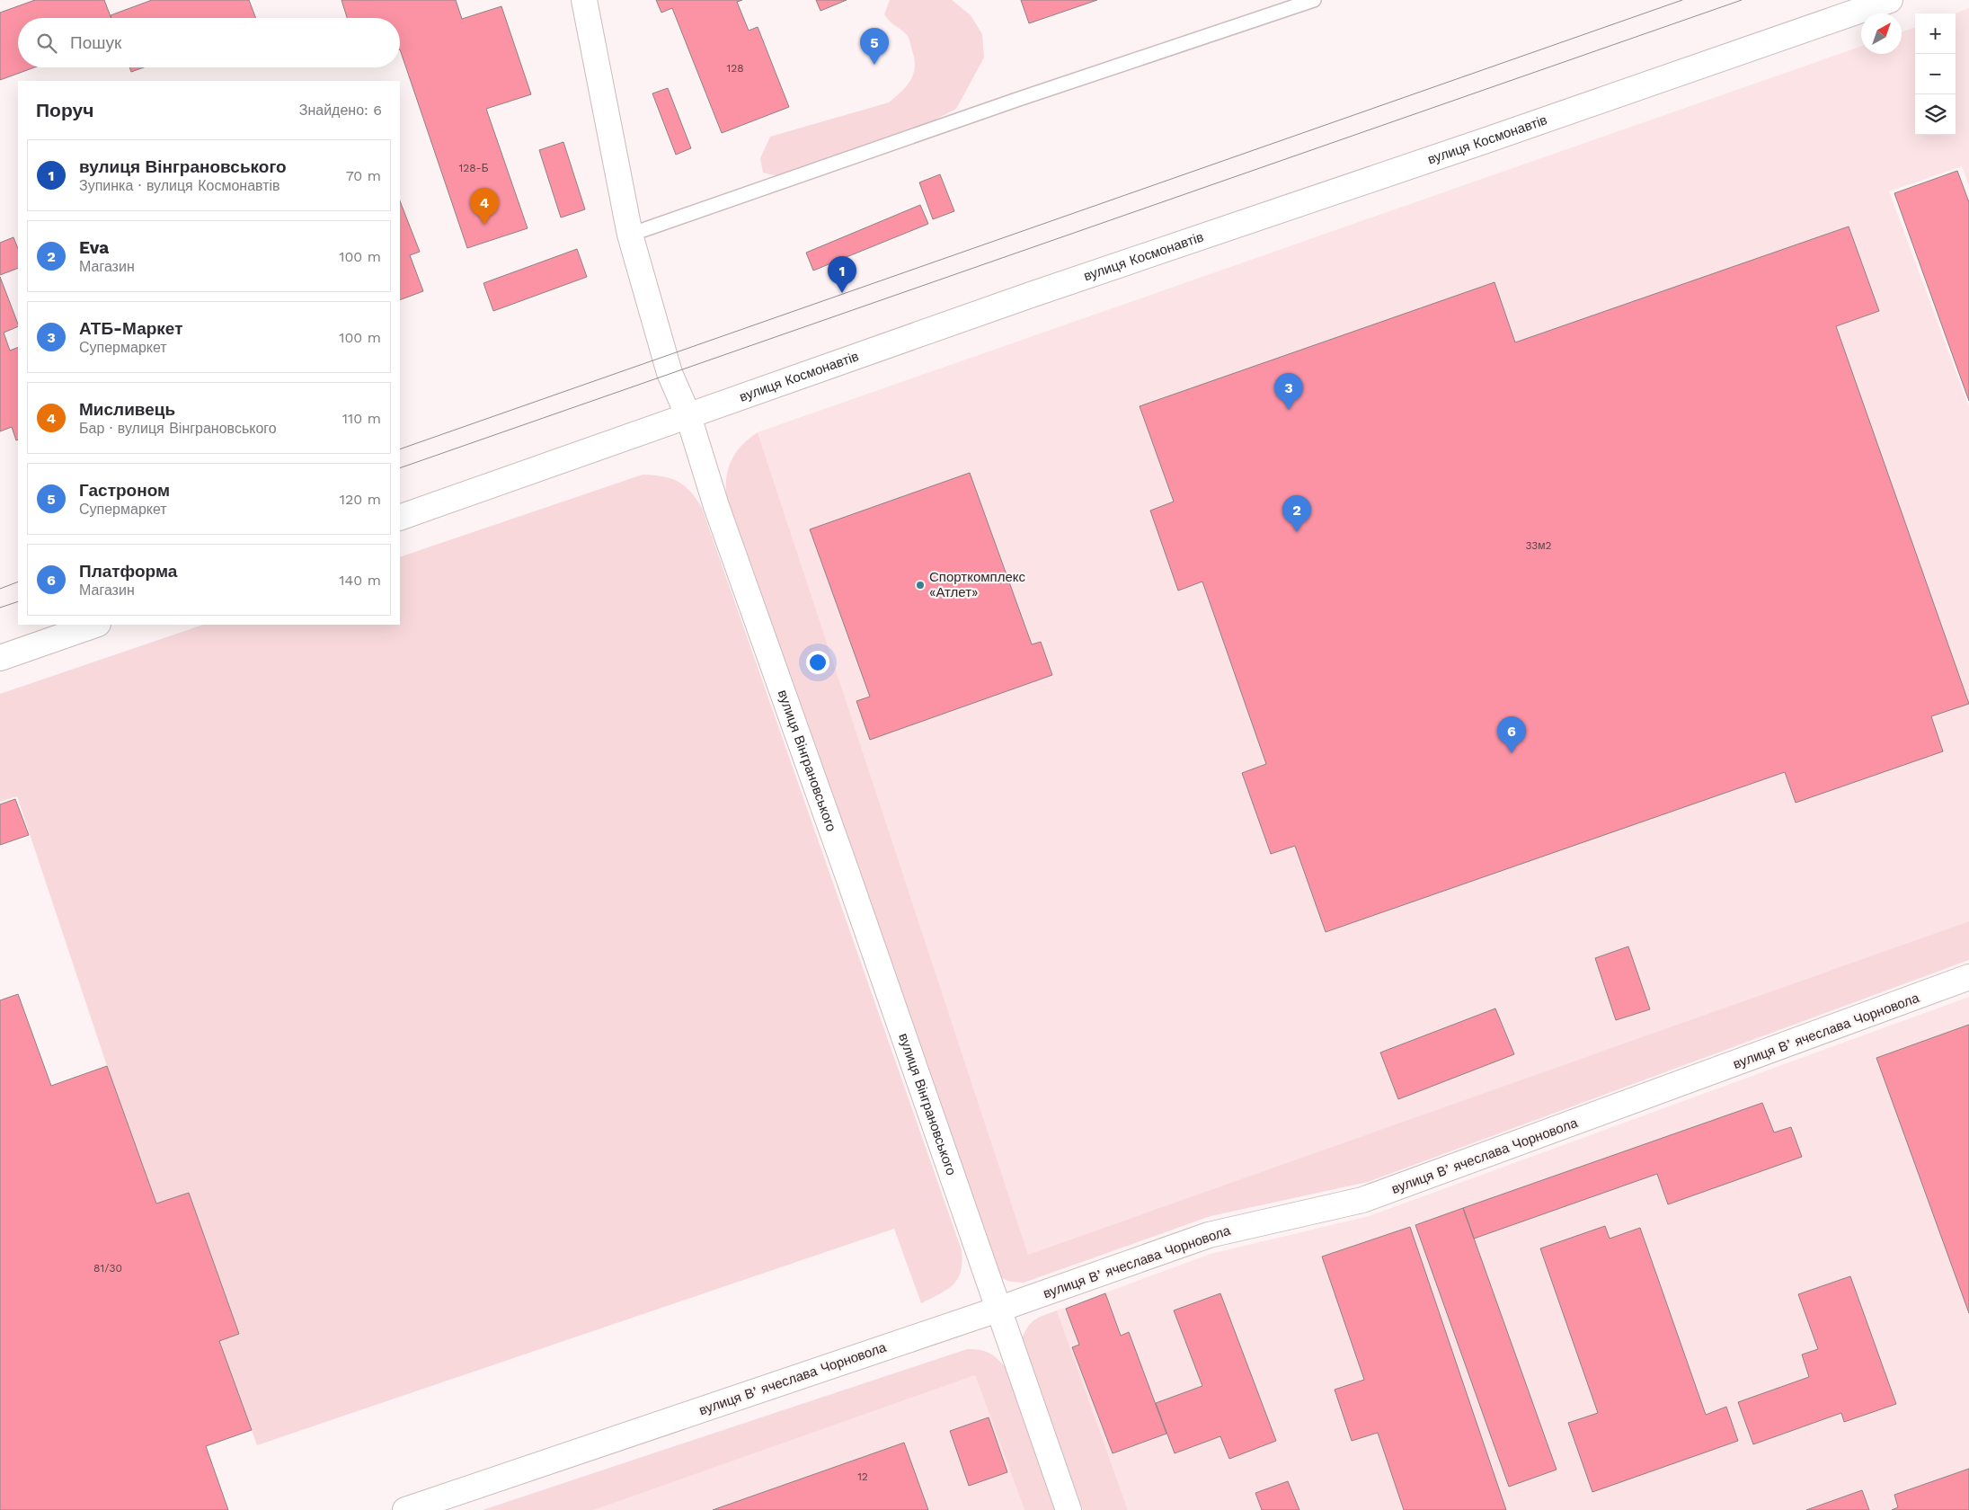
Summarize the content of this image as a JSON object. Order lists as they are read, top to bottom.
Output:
{
  "streets": {
    "street": ["вулиця Космонавтів", "вулиця Вінграновського", "вулиця Вʼячеслава Чорновола"]
  },
  "crossings": [
    ["вулиця Космонавтів", "вулиця Вінграновського"],
    ["вулиця Вінграновського", "вулиця Вʼячеслава Чорновола"]
  ],
  "places": ["Спорткомплекс «Атлет»"],
  "house_numbers": [
    "128",
    "128-Б",
    "33м2",
    "81/30",
    "12"
  ],
  "north": "top right",
  "page": {
    "map_buttons": ["+", "−"],
    "search": "Пошук",
    "pins": [
      "5",
      "4",
      "1",
      "3",
      "2",
      "6"
    ],
    "heading": ["Поруч", "Знайдено: 6"],
    "list": [
      {
        "mark": "1",
        "name": "вулиця Вінграновського",
        "note": "Зупинка · вулиця Космонавтів",
        "value": "70 m"
      },
      {
        "mark": "2",
        "name": "Eva",
        "note": "Магазин",
        "value": "100 m"
      },
      {
        "mark": "3",
        "name": "АТБ-Маркет",
        "note": "Супермаркет",
        "value": "100 m"
      },
      {
        "mark": "4",
        "name": "Мисливець",
        "note": "Бар · вулиця Вінграновського",
        "value": "110 m"
      },
      {
        "mark": "5",
        "name": "Гастроном",
        "note": "Супермаркет",
        "value": "120 m"
      },
      {
        "mark": "6",
        "name": "Платформа",
        "note": "Магазин",
        "value": "140 m"
      }
    ]
  }
}
